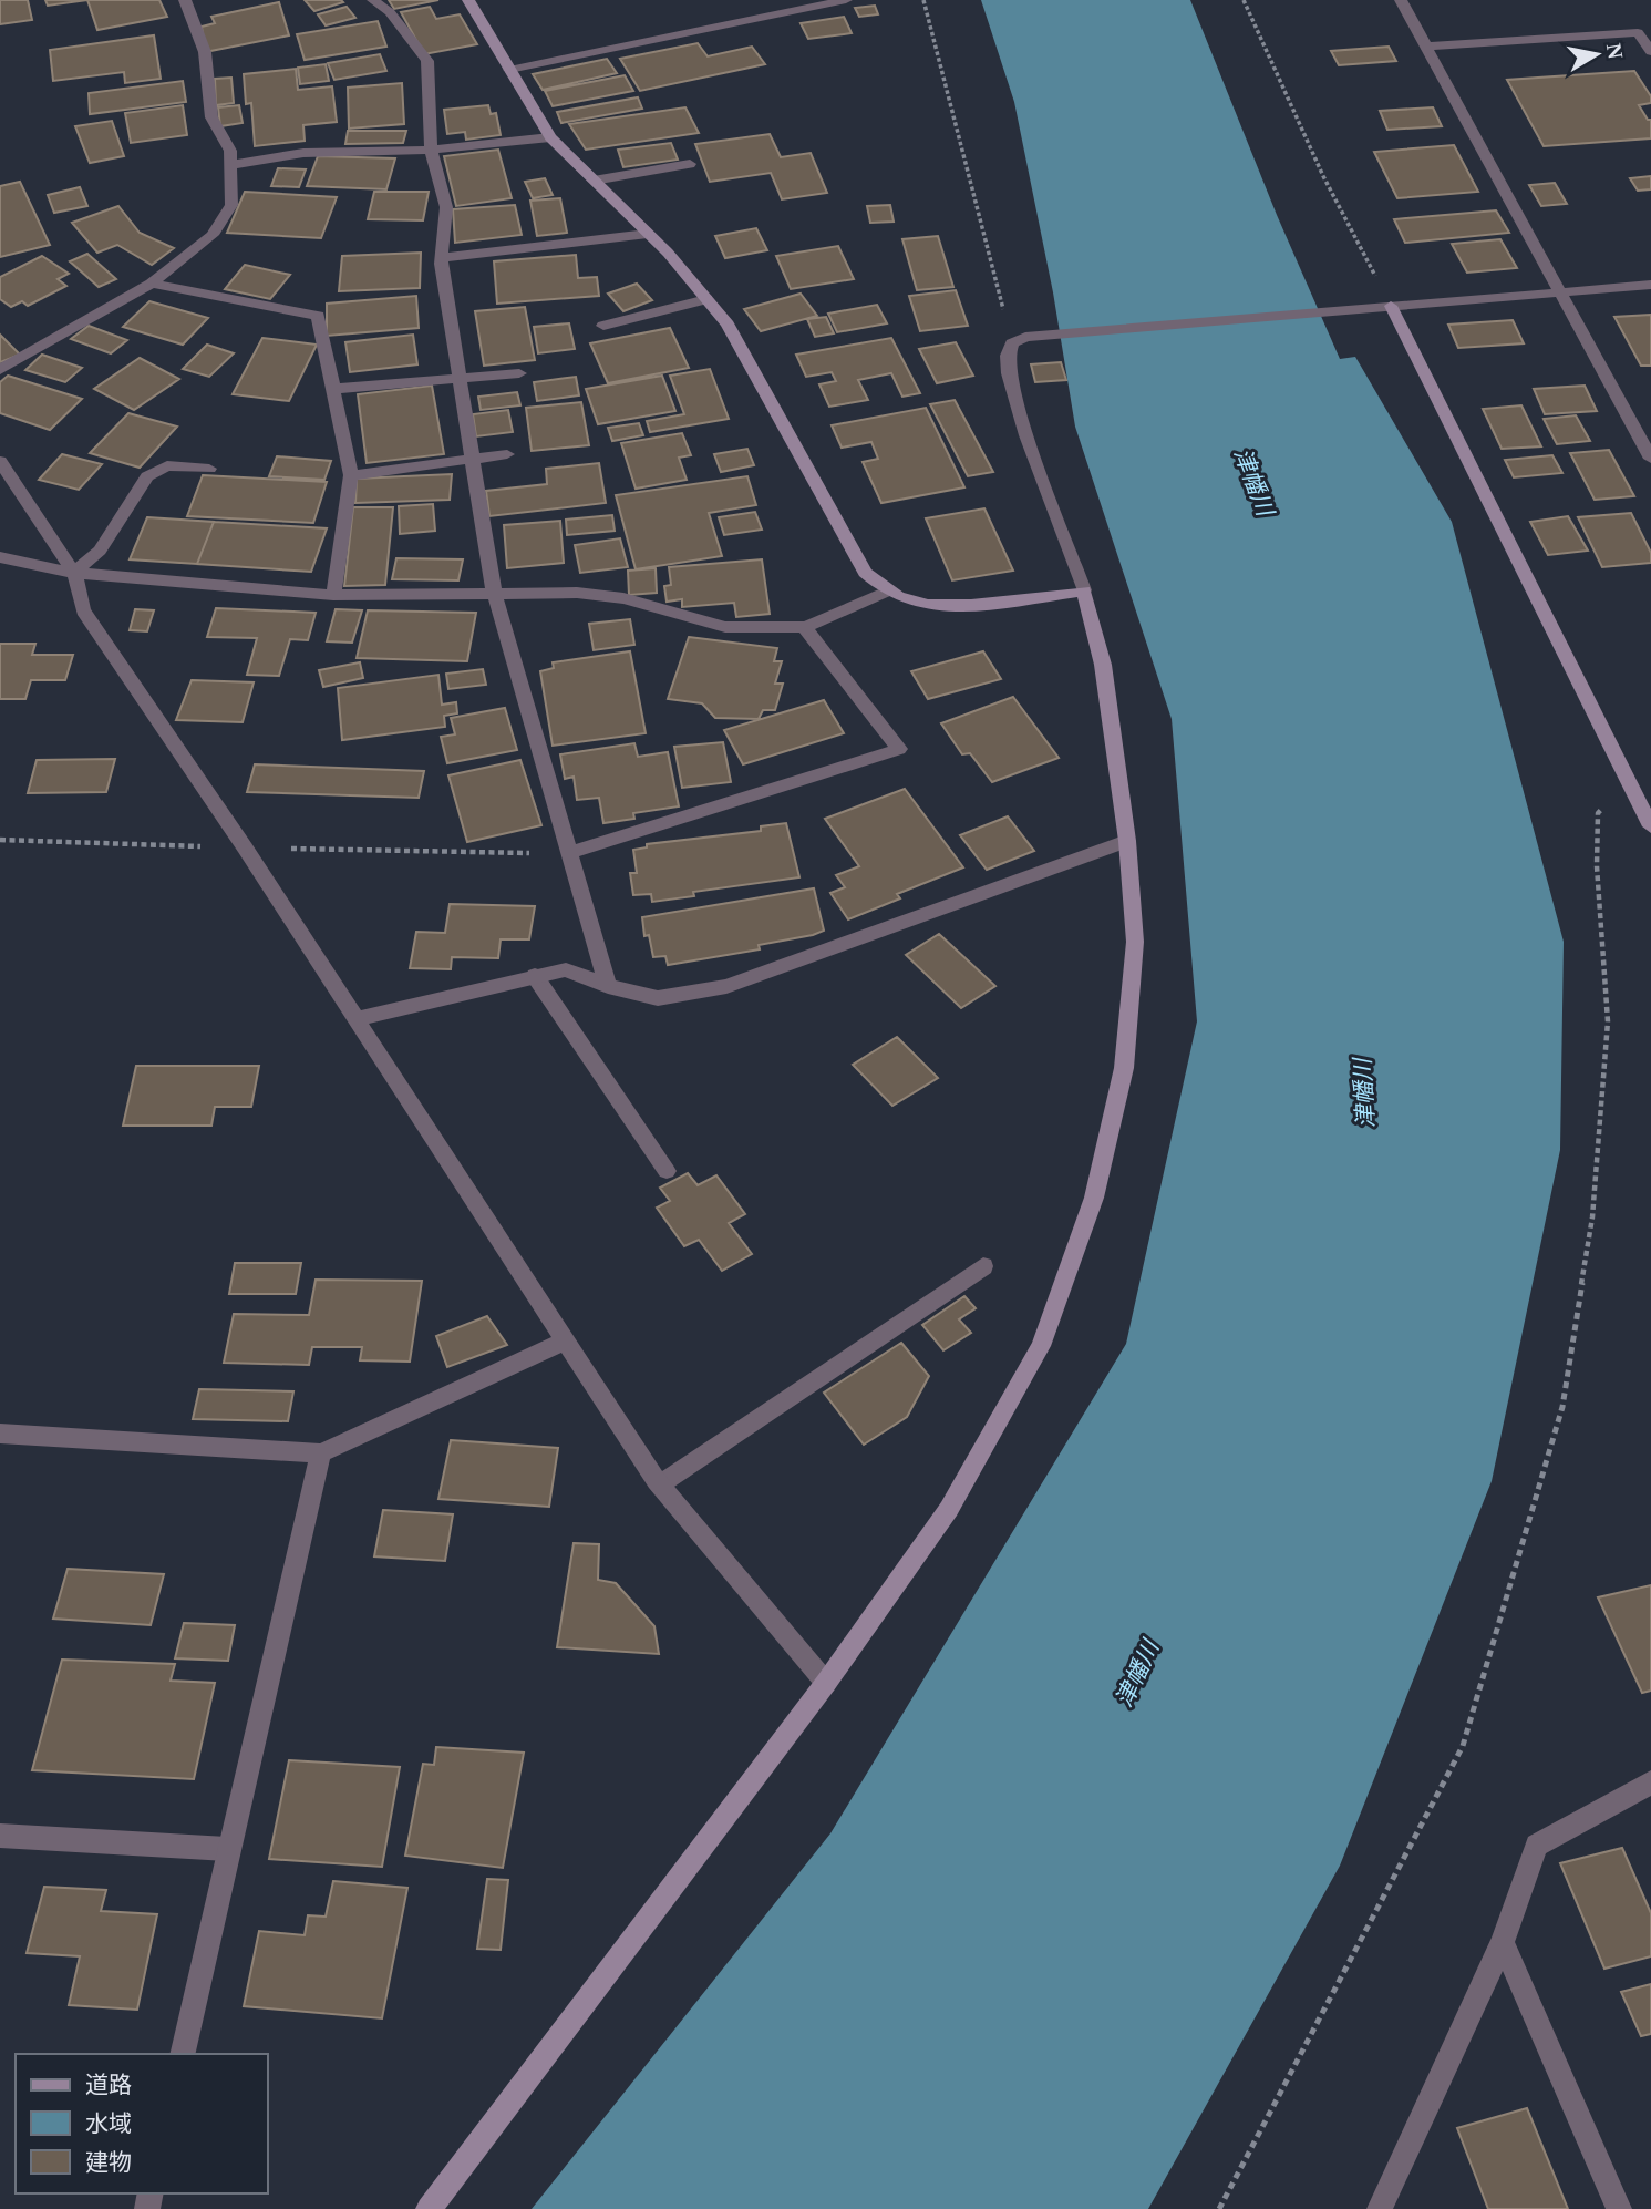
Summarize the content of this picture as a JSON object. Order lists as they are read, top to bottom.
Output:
{
  "water": ["津幡川"],
  "legend": ["道路", "水域", "建物"],
  "north": "right"
}
